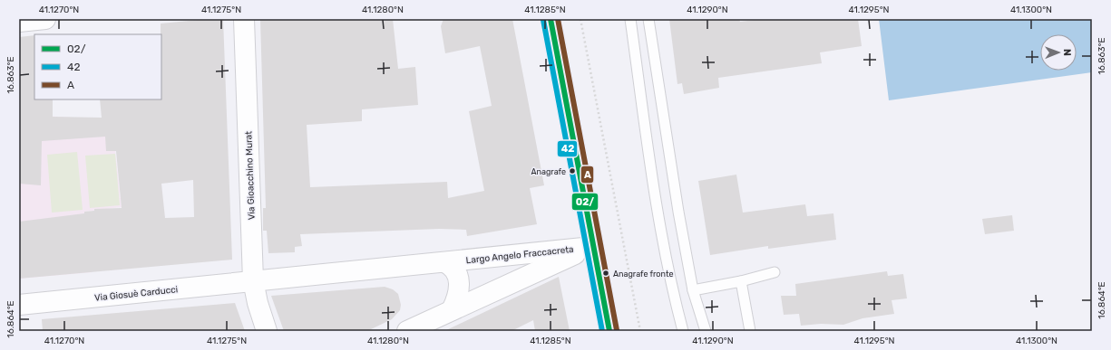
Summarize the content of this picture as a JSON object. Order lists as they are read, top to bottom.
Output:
{
  "streets": {
    "street": ["Via Gioacchino Murat", "Largo Angelo Fraccacreta", "Via Giosuè Carducci"]
  },
  "crossings": [
    ["Via Gioacchino Murat", "Largo Angelo Fraccacreta"],
    ["Via Gioacchino Murat", "Via Giosuè Carducci"],
    ["Largo Angelo Fraccacreta", "Via Giosuè Carducci"]
  ],
  "places": ["Anagrafe", "Anagrafe fronte"],
  "lines": ["transit line 02/", "transit line A", "transit line 42"],
  "legend": ["02/", "42", "A"],
  "north": "right",
  "coordinates": [
    "41.1270°N",
    "41.1275°N",
    "41.1280°N",
    "41.1285°N",
    "41.1290°N",
    "41.1295°N",
    "41.1300°N",
    "16.863°E",
    "16.864°E"
  ]
}
